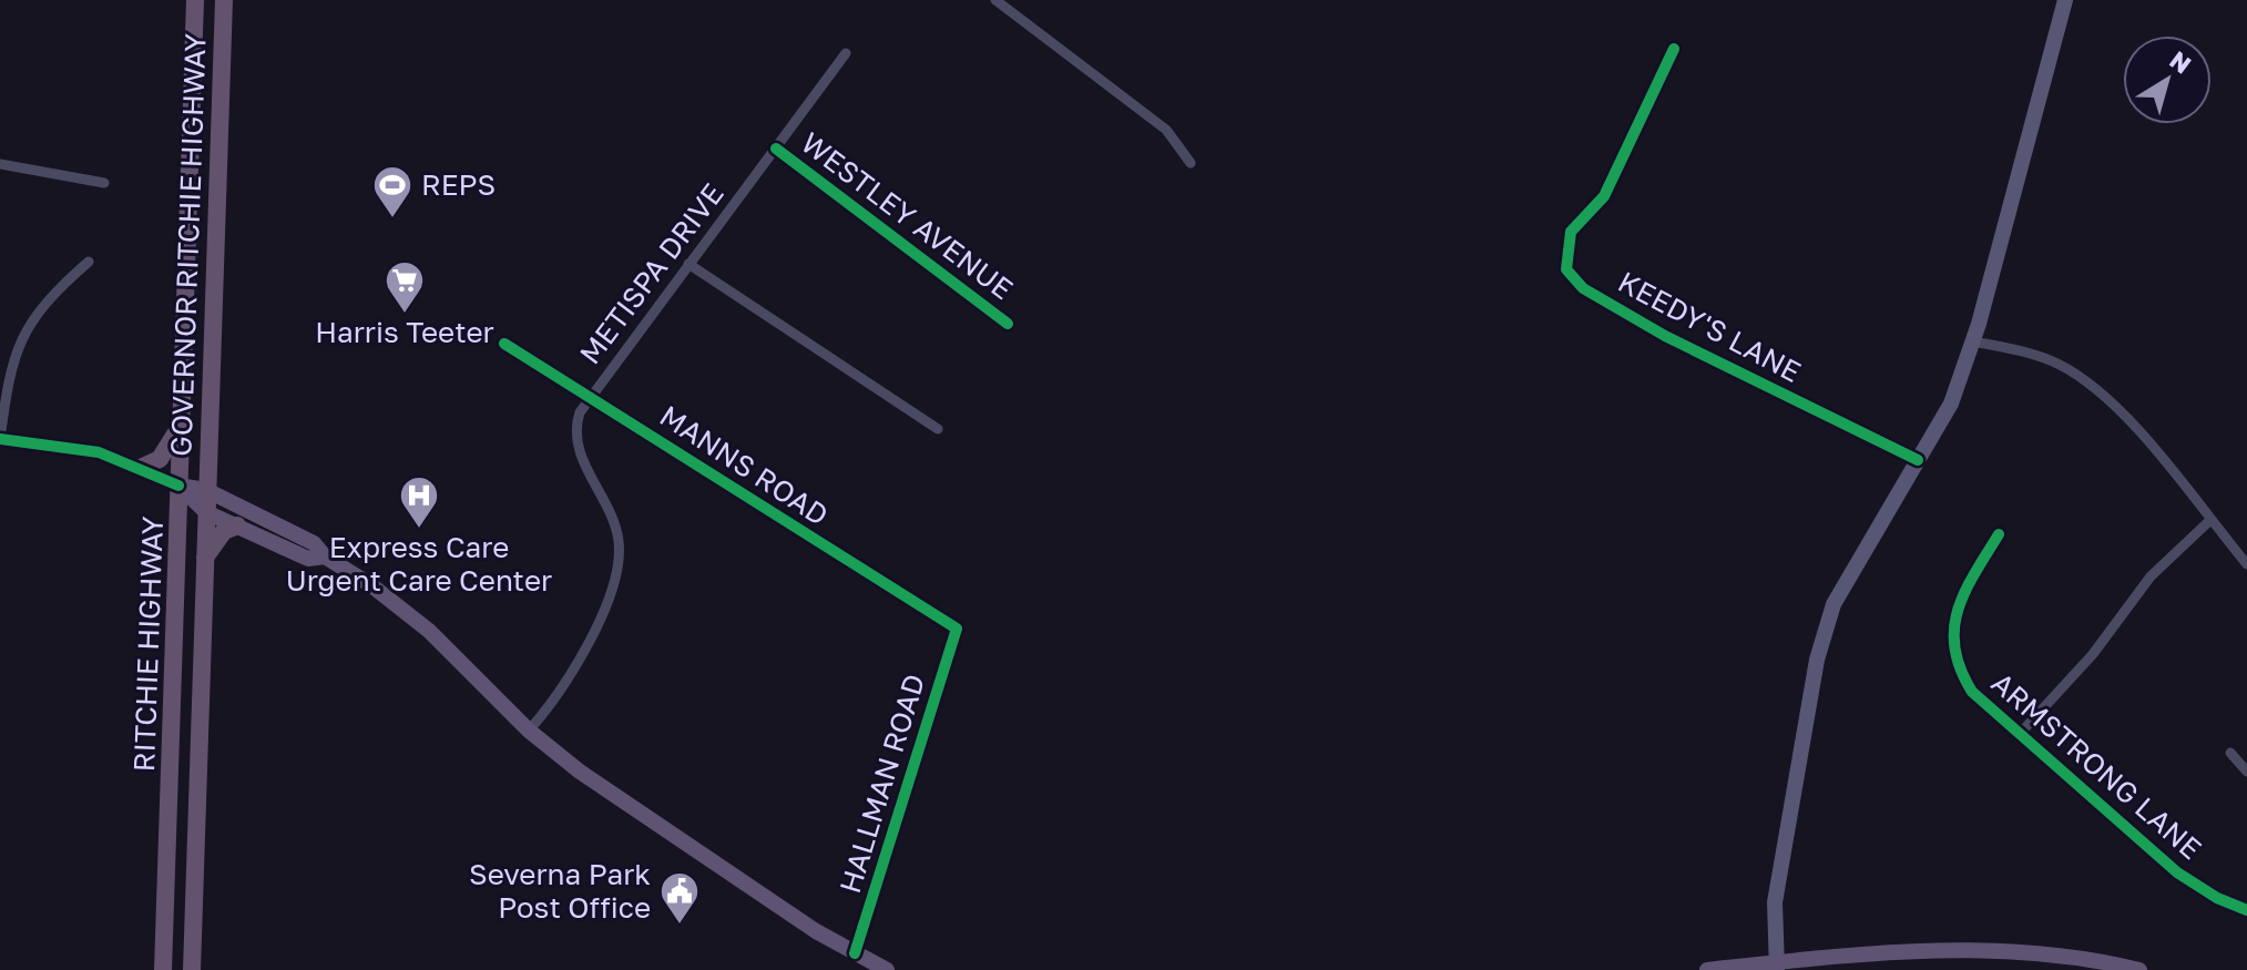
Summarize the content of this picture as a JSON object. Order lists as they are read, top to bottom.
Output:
{
  "streets": {
    "highway": ["GOVERNOR RITCHIE HIGHWAY", "RITCHIE HIGHWAY"],
    "street": [
      "WESTLEY AVENUE",
      "METISPA DRIVE",
      "KEEDY'S LANE",
      "MANNS ROAD",
      "ARMSTRONG LANE",
      "HALLMAN ROAD"
    ]
  },
  "crossings": [
    ["WESTLEY AVENUE", "METISPA DRIVE"],
    ["METISPA DRIVE", "MANNS ROAD"],
    ["MANNS ROAD", "HALLMAN ROAD"]
  ],
  "places": {
    "sports": ["REPS"],
    "supermarket": ["Harris Teeter"],
    "hospital": ["Express Care Urgent Care Center"],
    "public building": ["Severna Park Post Office"]
  },
  "north": "top right"
}
